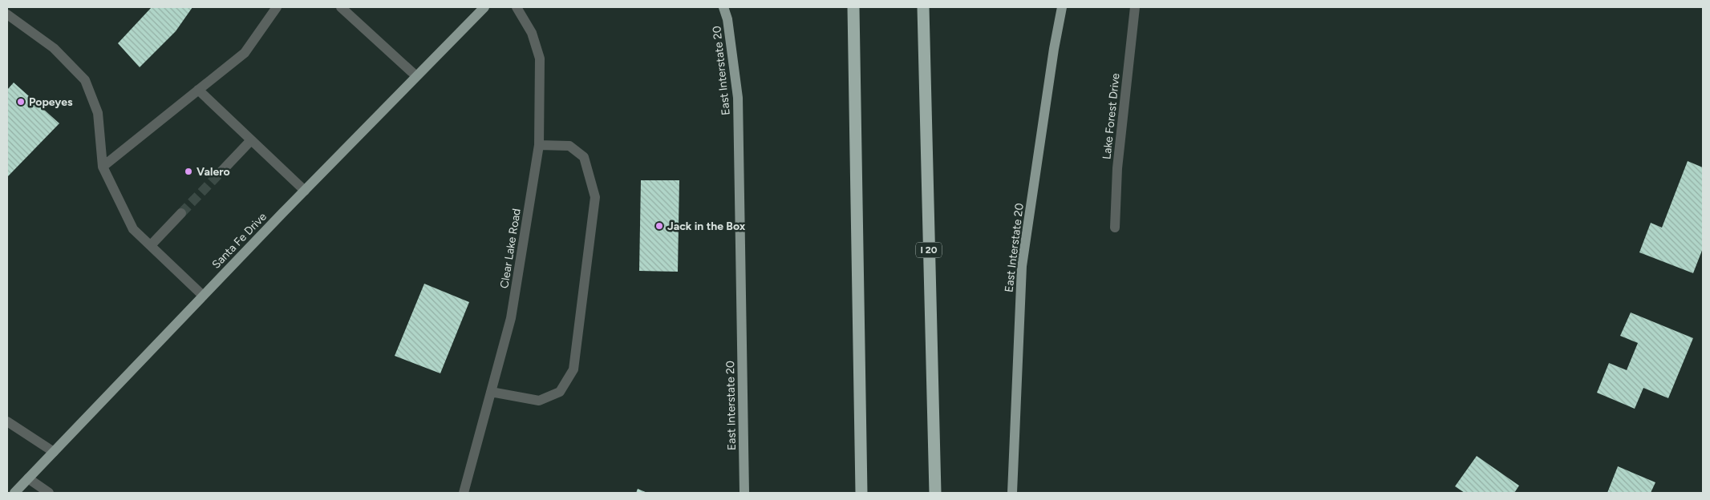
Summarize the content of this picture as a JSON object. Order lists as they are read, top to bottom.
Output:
{
  "streets": {
    "highway": ["I 20"],
    "main road": ["East Interstate 20", "Santa Fe Drive"],
    "street": ["Lake Forest Drive", "Clear Lake Road"]
  },
  "places": ["Popeyes", "Valero", "Jack in the Box"]
}
